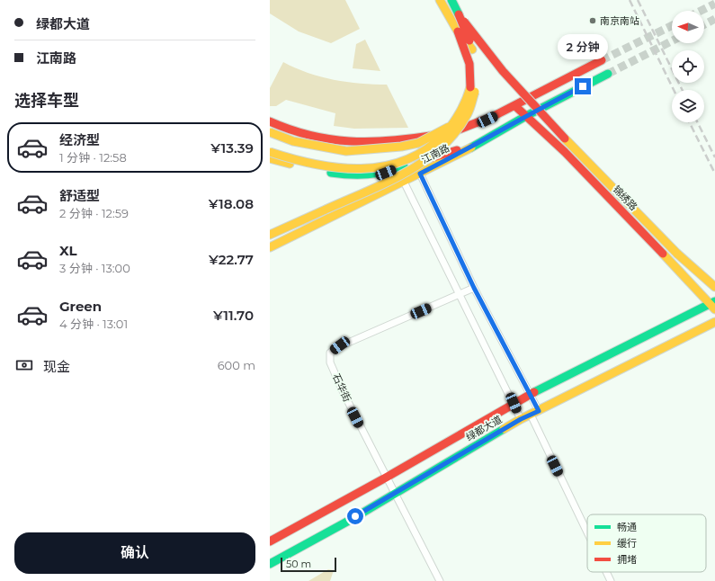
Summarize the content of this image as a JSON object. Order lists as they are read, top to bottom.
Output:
{
  "streets": {
    "main road": ["江南路", "锦绣路", "绿都大道"],
    "street": ["石华街"]
  },
  "crossings": [
    ["江南路", "锦绣路"],
    ["锦绣路", "绿都大道"],
    ["石华街", "绿都大道"]
  ],
  "places": ["南京南站"],
  "legend": ["畅通", "缓行", "拥堵"],
  "scale_bar": "50 m",
  "north": "left",
  "page": {
    "banner": ["绿都大道", "江南路"],
    "bubble": "2 分钟",
    "heading": "选择车型",
    "list": [
      {
        "name": "经济型",
        "note": "1 分钟 · 12:58",
        "value": "¥13.39"
      },
      {
        "name": "舒适型",
        "note": "2 分钟 · 12:59",
        "value": "¥18.08"
      },
      {
        "name": "XL",
        "note": "3 分钟 · 13:00",
        "value": "¥22.77"
      },
      {
        "name": "Green",
        "note": "4 分钟 · 13:01",
        "value": "¥11.70"
      }
    ],
    "pay": ["现金", "600 m"],
    "buttons": "确认",
    "scale": "50 m"
  }
}
